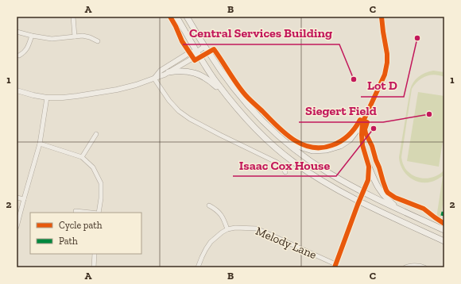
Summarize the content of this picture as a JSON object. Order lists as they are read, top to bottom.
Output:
{
  "streets": {
    "street": ["Melody Lane"]
  },
  "places": [
    "Lot D",
    "Central Services Building",
    "Siegert Field",
    "Isaac Cox House"
  ],
  "legend": ["Cycle path", "Path"],
  "grid": {
    "columns": ["A", "B", "C"],
    "rows": ["1", "2"]
  }
}
